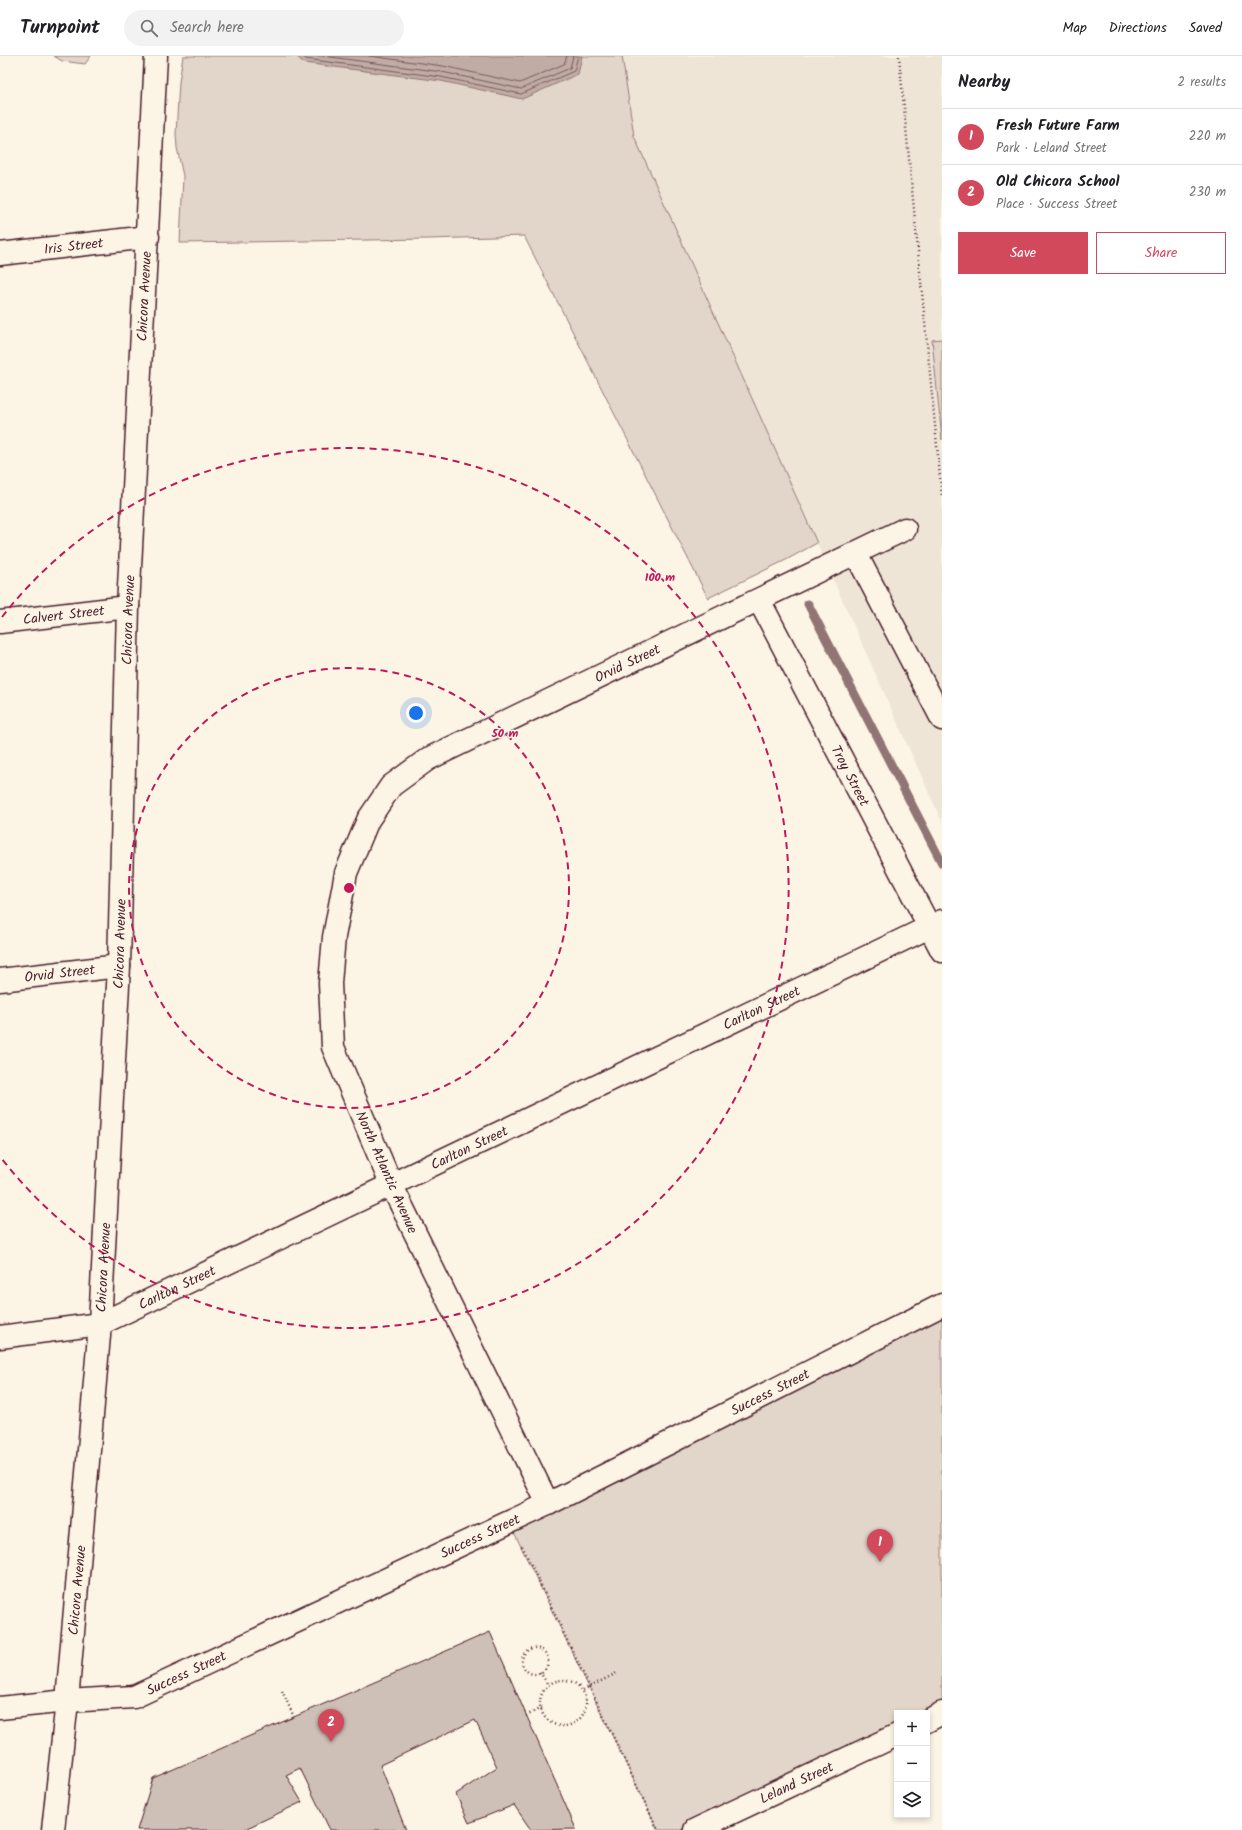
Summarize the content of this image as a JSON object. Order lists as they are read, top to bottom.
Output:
{
  "streets": {
    "street": [
      "Iris Street",
      "Chicora Avenue",
      "Calvert Street",
      "Orvid Street",
      "Troy Street",
      "Carlton Street",
      "North Atlantic Avenue",
      "Success Street",
      "Leland Street"
    ]
  },
  "crossings": [
    ["Iris Street", "Chicora Avenue"],
    ["Chicora Avenue", "Calvert Street"],
    ["Chicora Avenue", "Orvid Street"],
    ["Chicora Avenue", "Carlton Street"],
    ["Chicora Avenue", "Success Street"],
    ["Orvid Street", "Troy Street"],
    ["Orvid Street", "North Atlantic Avenue"],
    ["Troy Street", "Carlton Street"],
    ["Carlton Street", "North Atlantic Avenue"],
    ["North Atlantic Avenue", "Success Street"]
  ],
  "page": {
    "header": "Turnpoint",
    "search": "Search here",
    "nav": ["Map", "Directions", "Saved"],
    "heading": ["Nearby", "2 results"],
    "list": [
      {
        "mark": "1",
        "name": "Fresh Future Farm",
        "note": "Park · Leland Street",
        "value": "220 m"
      },
      {
        "mark": "2",
        "name": "Old Chicora School",
        "note": "Place · Success Street",
        "value": "230 m"
      }
    ],
    "buttons": ["Save", "Share"],
    "pins": ["1", "2"],
    "map_buttons": ["+", "−"]
  },
  "rings": ["100 m", "50 m"]
}
